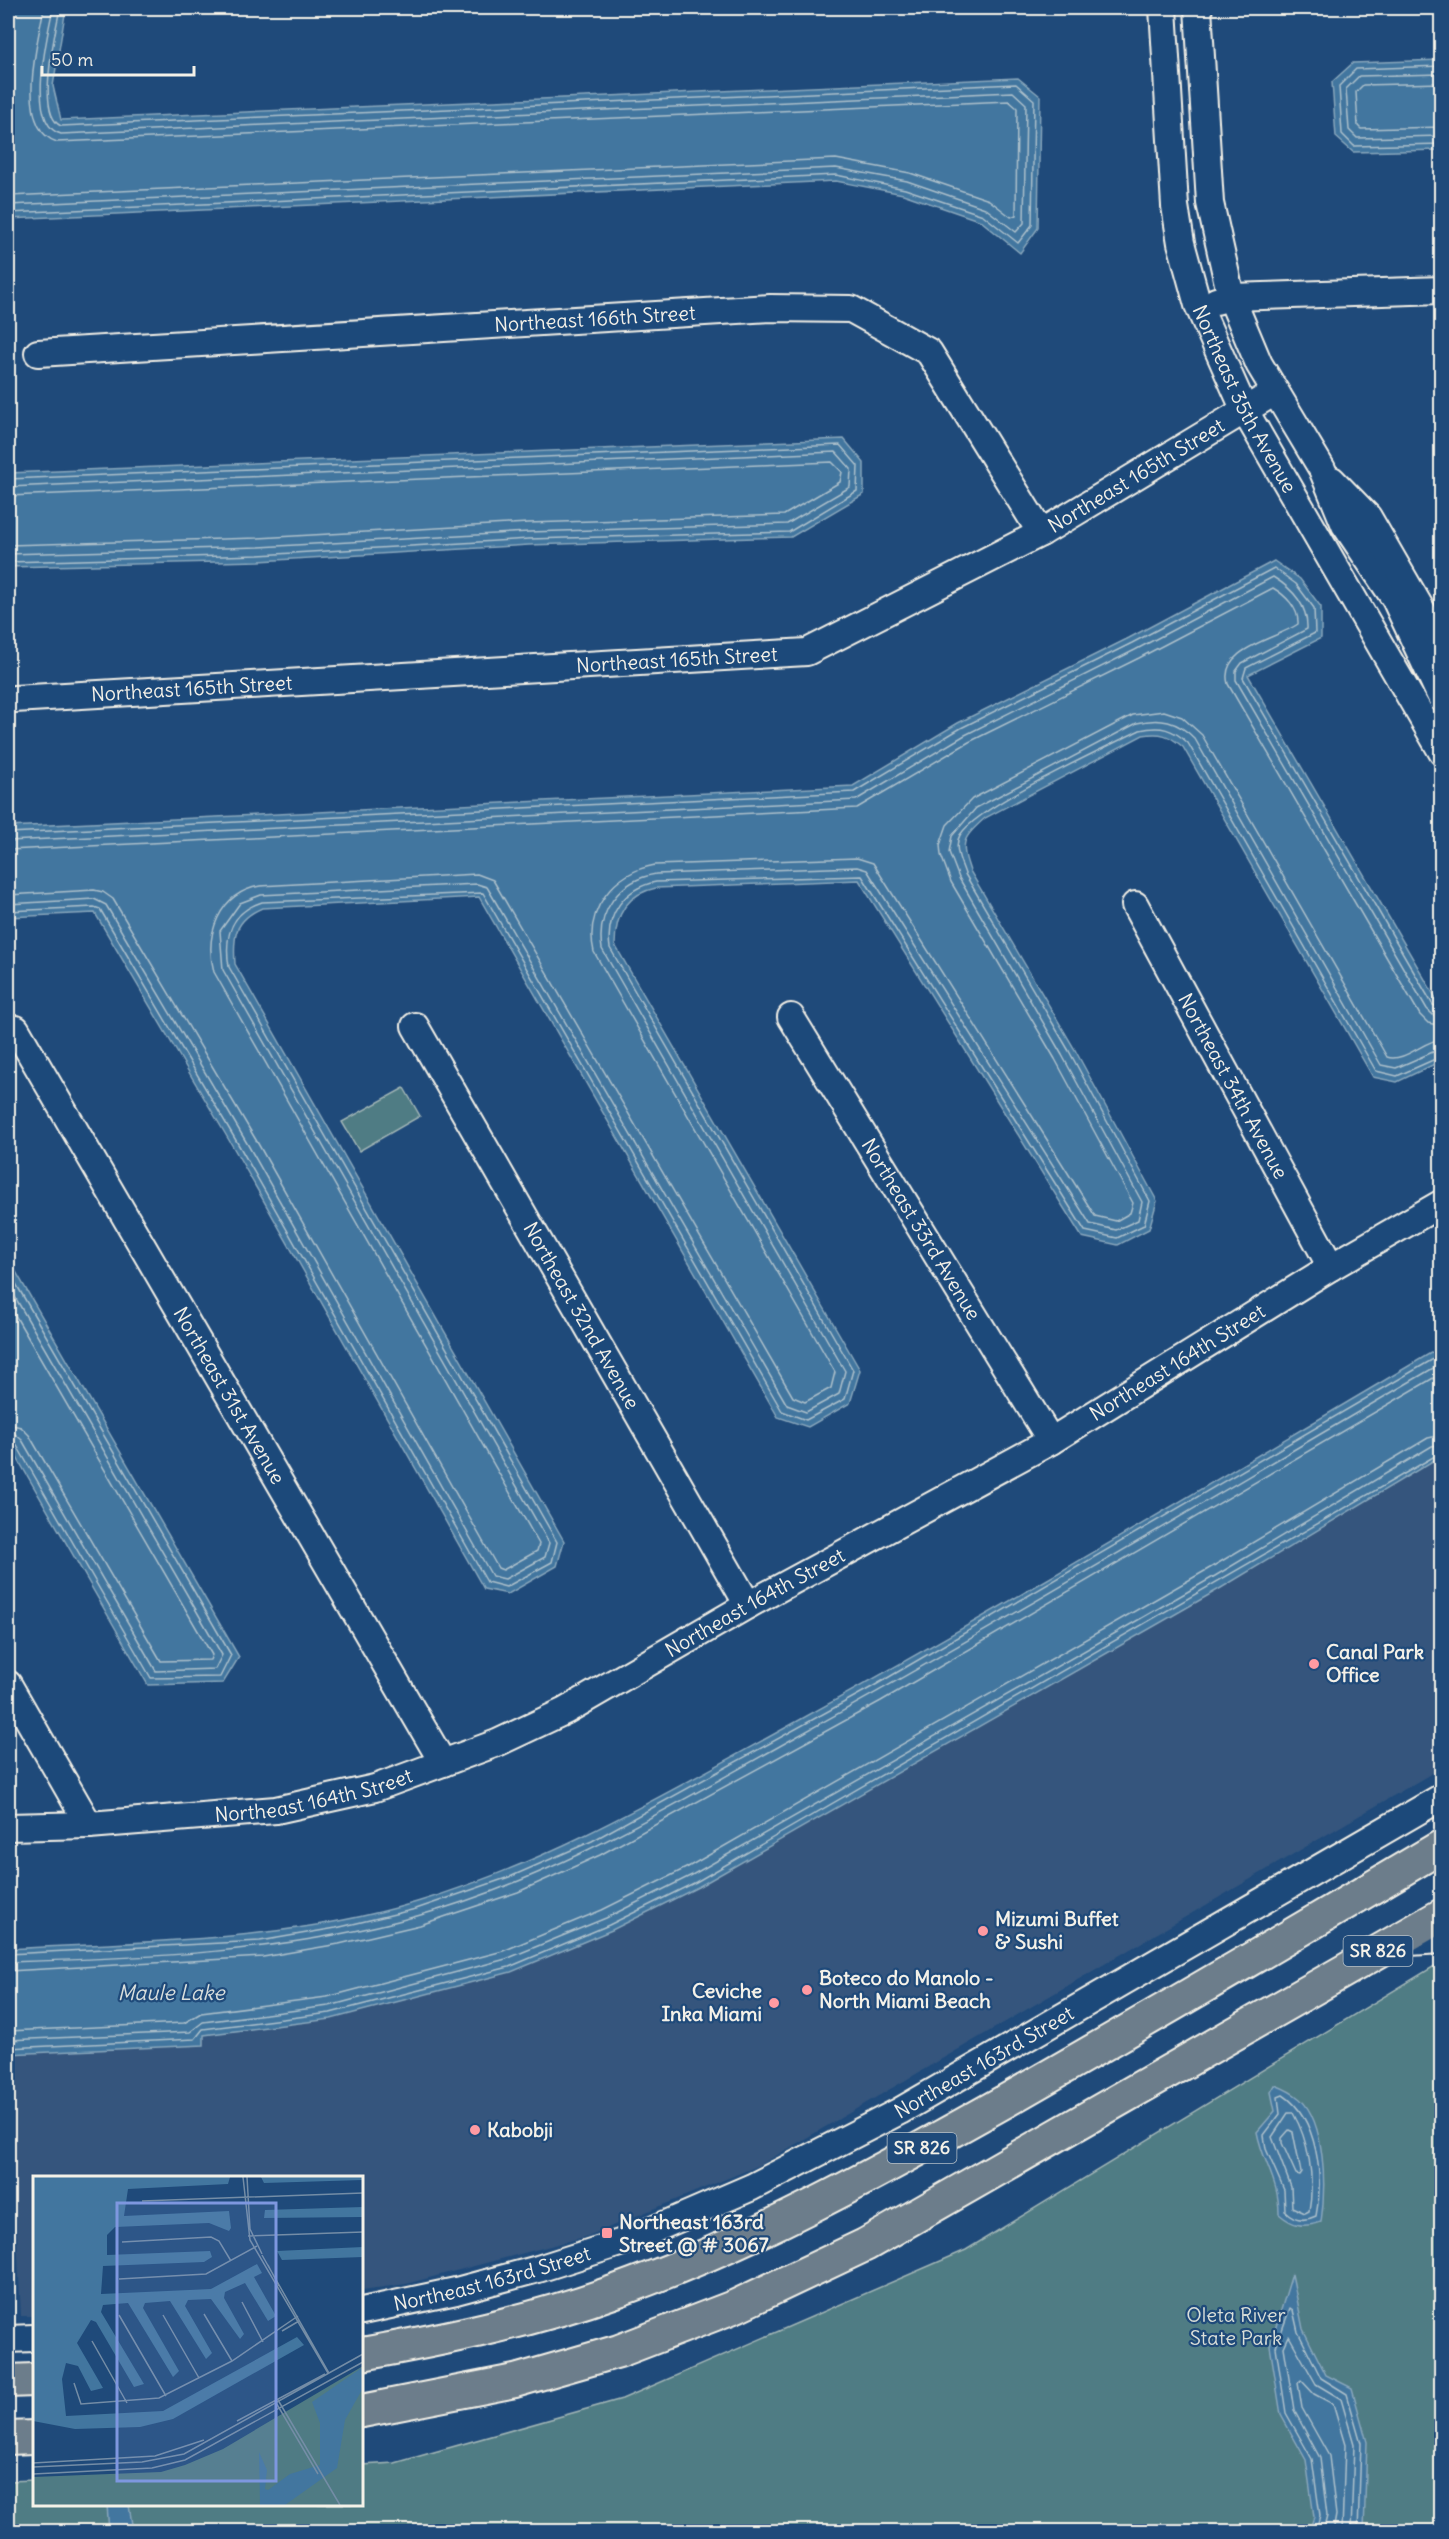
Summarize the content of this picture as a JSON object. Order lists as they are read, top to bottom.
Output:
{
  "streets": {
    "main road": ["SR 826"],
    "street": [
      "Northeast 166th Street",
      "Northeast 35th Avenue",
      "Northeast 165th Street",
      "Northeast 34th Avenue",
      "Northeast 33rd Avenue",
      "Northeast 32nd Avenue",
      "Northeast 164th Street",
      "Northeast 31st Avenue",
      "Northeast 163rd Street"
    ]
  },
  "crossings": [
    ["Northeast 166th Street", "Northeast 165th Street"],
    ["Northeast 35th Avenue", "Northeast 165th Street"],
    ["Northeast 34th Avenue", "Northeast 164th Street"],
    ["Northeast 33rd Avenue", "Northeast 164th Street"],
    ["Northeast 32nd Avenue", "Northeast 164th Street"],
    ["Northeast 164th Street", "Northeast 31st Avenue"]
  ],
  "water": ["Maule Lake"],
  "parks": ["Oleta River State Park"],
  "places": {
    "other": [
      "Canal Park Office",
      "Mizumi Buffet & Sushi",
      "Boteco do Manolo - North Miami Beach",
      "Ceviche Inka Miami",
      "Kabobji"
    ],
    "transit": ["Northeast 163rd Street @ # 3067"]
  },
  "scale_bar": "50 m"
}
